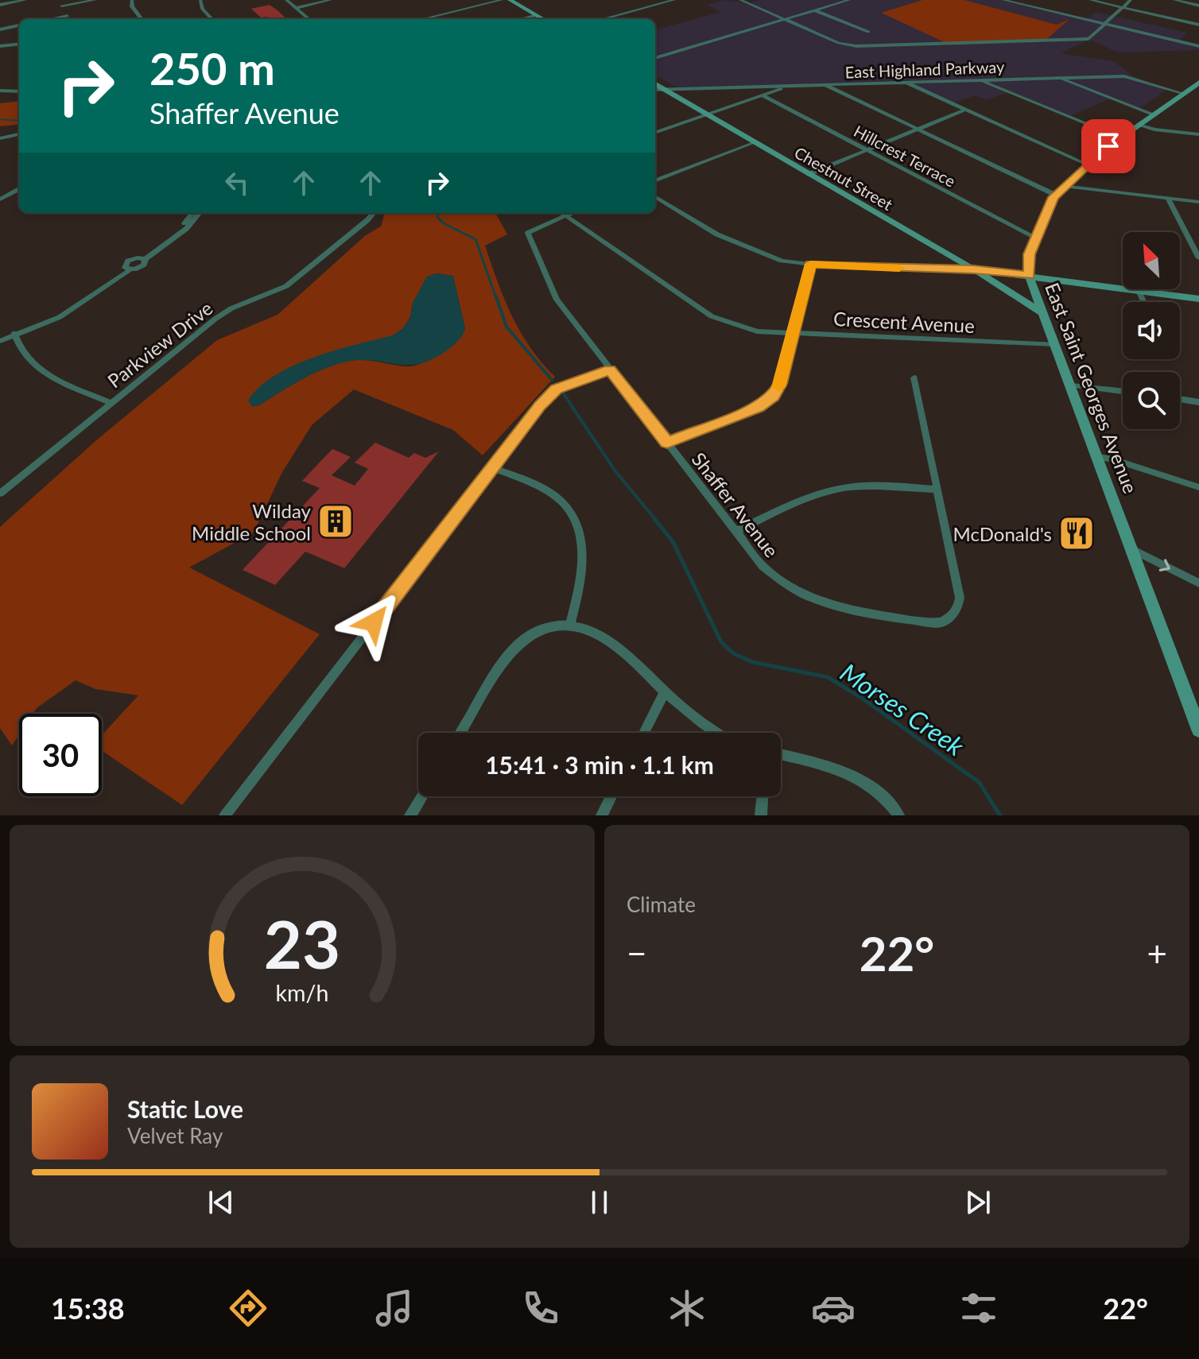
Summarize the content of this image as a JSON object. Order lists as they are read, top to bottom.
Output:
{
  "streets": {
    "main road": ["Chestnut Street", "East Saint Georges Avenue"],
    "street": [
      "East Highland Parkway",
      "Hillcrest Terrace",
      "Crescent Avenue",
      "Parkview Drive",
      "Shaffer Avenue"
    ]
  },
  "crossings": [
    ["East Highland Parkway", "Chestnut Street"],
    ["East Highland Parkway", "East Saint Georges Avenue"],
    ["Hillcrest Terrace", "East Saint Georges Avenue"],
    ["Chestnut Street", "East Saint Georges Avenue"],
    ["Crescent Avenue", "East Saint Georges Avenue"],
    ["Crescent Avenue", "Shaffer Avenue"]
  ],
  "water": ["Morses Creek"],
  "places": {
    "building": ["Wilday Middle School"],
    "restaurant": ["McDonald's"]
  },
  "north": "top left",
  "page": {
    "turn": ["250 m", "Shaffer Avenue"],
    "limit": "30",
    "trip": "15:41 · 3 min · 1.1 km",
    "tile": "Climate",
    "heat": ["−", "22°", "+"],
    "song": ["Static Love", "Velvet Ray"],
    "tabs": ["15:38", "22°"],
    "gauge": ["23", "km/h"]
  }
}
